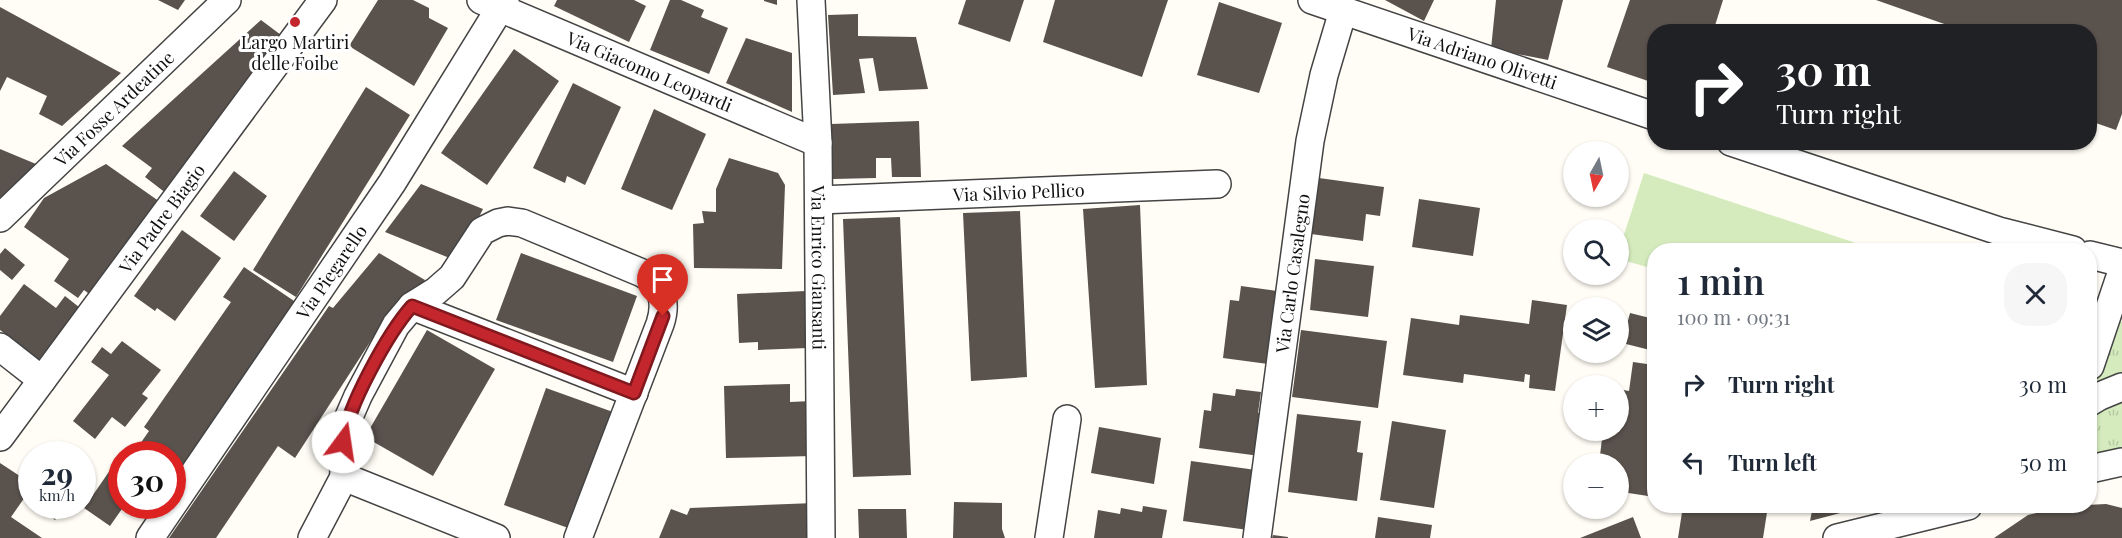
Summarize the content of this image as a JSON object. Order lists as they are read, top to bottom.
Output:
{
  "streets": {
    "street": [
      "Via Adriano Olivetti",
      "Via Giacomo Leopardi",
      "Via Fosse Ardeatine",
      "Via Silvio Pellico",
      "Via Padre Biagio",
      "Via Enrico Giansanti",
      "Via Piegarello",
      "Via Carlo Casalegno"
    ]
  },
  "crossings": [
    ["Via Adriano Olivetti", "Via Carlo Casalegno"],
    ["Via Giacomo Leopardi", "Via Enrico Giansanti"],
    ["Via Giacomo Leopardi", "Via Piegarello"],
    ["Via Silvio Pellico", "Via Enrico Giansanti"]
  ],
  "places": ["Largo Martiri delle Foibe"],
  "north": "bottom",
  "page": {
    "turn": ["30 m", "Turn right"],
    "map_buttons": ["+", "−"],
    "heading": ["1 min", "100 m · 09:31"],
    "list": [
      {
        "name": "Turn right",
        "value": "30 m"
      },
      {
        "name": "Turn left",
        "value": "50 m"
      }
    ],
    "speed": "29 km/h",
    "limit": "30"
  }
}
